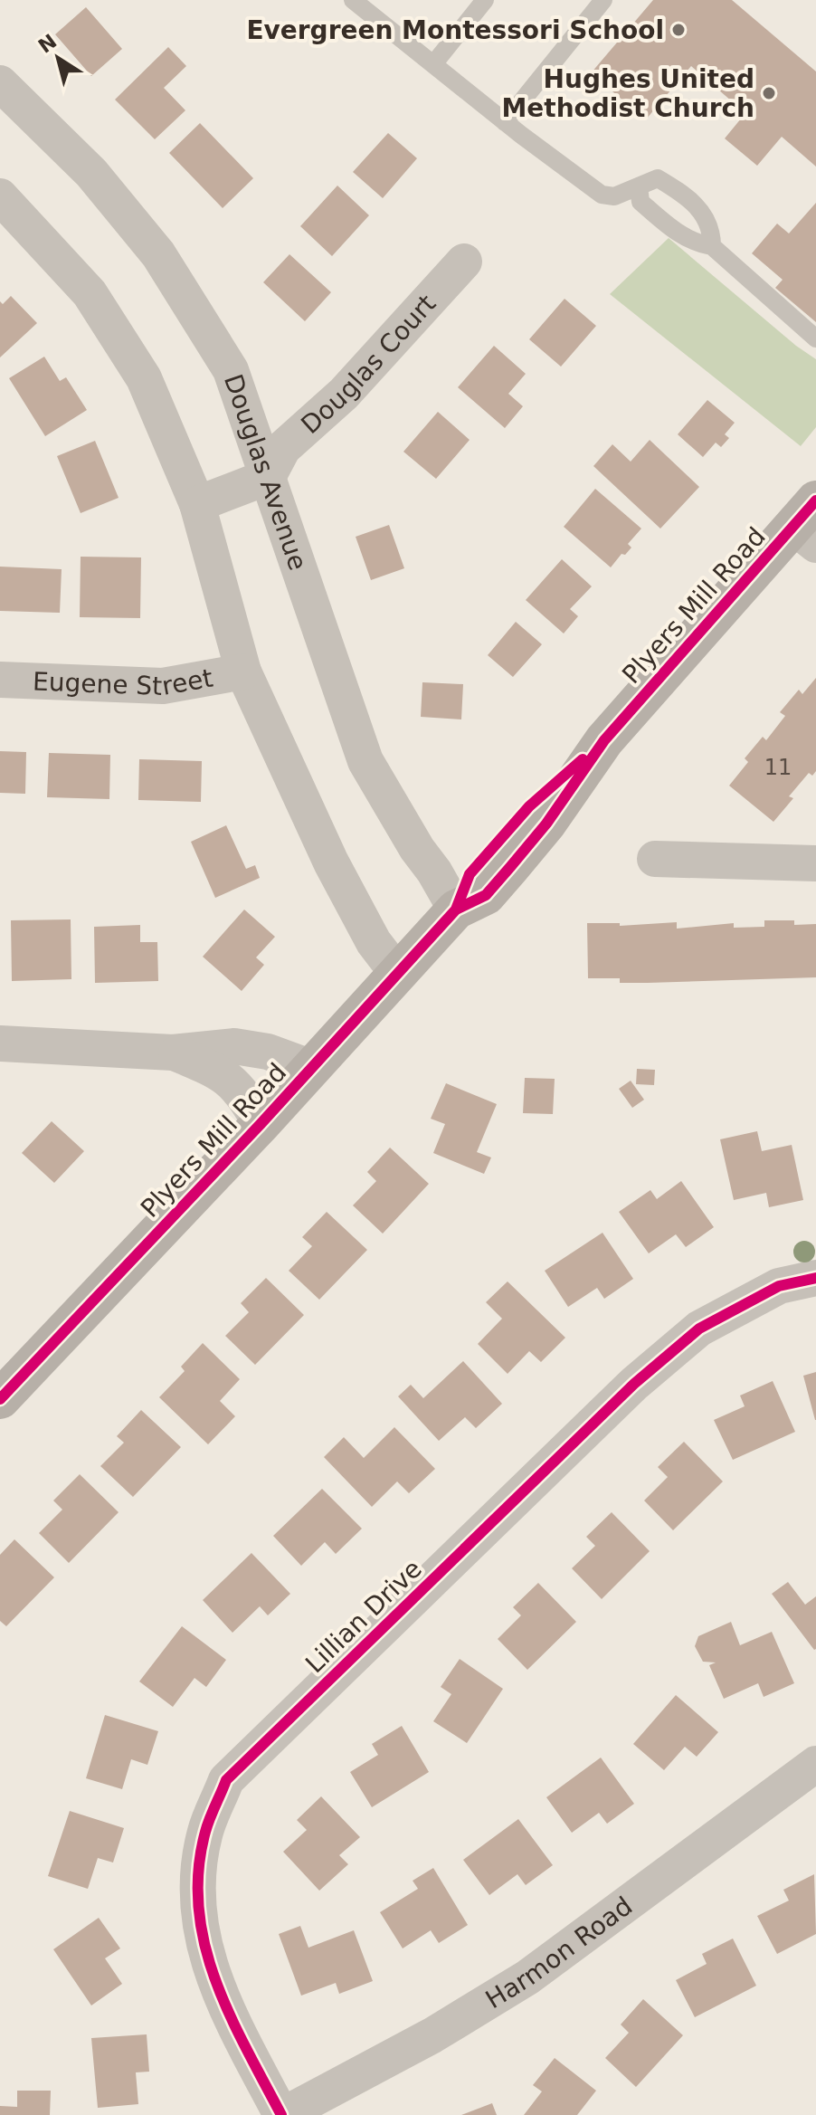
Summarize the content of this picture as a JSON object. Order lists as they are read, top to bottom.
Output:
{
  "streets": {
    "street": [
      "Douglas Court",
      "Douglas Avenue",
      "Plyers Mill Road",
      "Eugene Street",
      "Lillian Drive",
      "Harmon Road"
    ]
  },
  "crossings": [
    ["Douglas Court", "Douglas Avenue"],
    ["Douglas Avenue", "Plyers Mill Road"],
    ["Lillian Drive", "Harmon Road"]
  ],
  "places": ["Evergreen Montessori School", "Hughes United Methodist Church"],
  "house_numbers": ["11"],
  "north": "top left"
}
